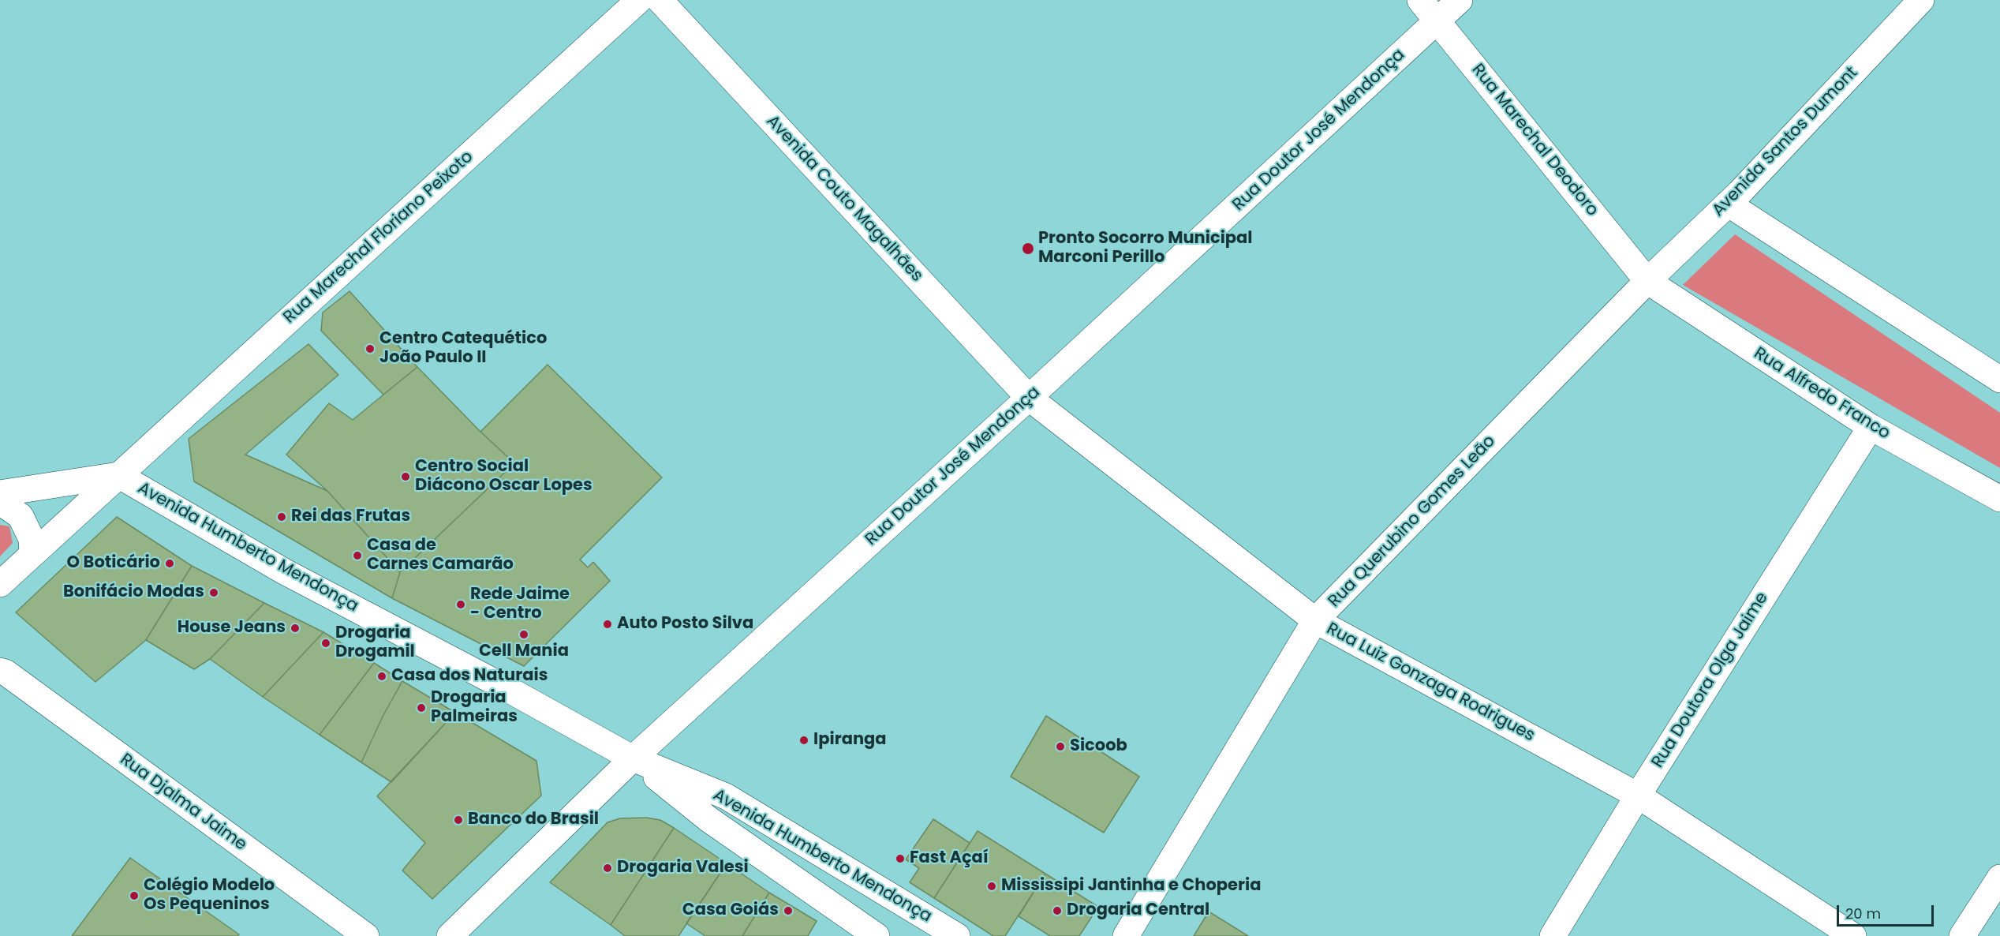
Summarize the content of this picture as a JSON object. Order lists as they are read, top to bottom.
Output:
{
  "streets": {
    "street": [
      "Rua Doutor José Mendonça",
      "Rua Marechal Deodoro",
      "Avenida Santos Dumont",
      "Avenida Couto Magalhães",
      "Rua Marechal Floriano Peixoto",
      "Rua Alfredo Franco",
      "Rua Querubino Gomes Leão",
      "Avenida Humberto Mendonça",
      "Rua Doutora Olga Jaime",
      "Rua Luiz Gonzaga Rodrigues",
      "Rua Djalma Jaime"
    ]
  },
  "crossings": [
    ["Rua Doutor José Mendonça", "Rua Marechal Deodoro"],
    ["Rua Doutor José Mendonça", "Avenida Couto Magalhães"],
    ["Rua Doutor José Mendonça", "Avenida Humberto Mendonça"],
    ["Rua Doutor José Mendonça", "Rua Luiz Gonzaga Rodrigues"],
    ["Rua Marechal Deodoro", "Avenida Santos Dumont"],
    ["Rua Marechal Deodoro", "Rua Alfredo Franco"],
    ["Rua Marechal Deodoro", "Rua Querubino Gomes Leão"],
    ["Avenida Santos Dumont", "Rua Alfredo Franco"],
    ["Avenida Santos Dumont", "Rua Querubino Gomes Leão"],
    ["Avenida Couto Magalhães", "Rua Luiz Gonzaga Rodrigues"],
    ["Rua Marechal Floriano Peixoto", "Avenida Humberto Mendonça"],
    ["Rua Alfredo Franco", "Rua Querubino Gomes Leão"],
    ["Rua Alfredo Franco", "Rua Doutora Olga Jaime"],
    ["Rua Querubino Gomes Leão", "Rua Luiz Gonzaga Rodrigues"],
    ["Rua Doutora Olga Jaime", "Rua Luiz Gonzaga Rodrigues"]
  ],
  "places": [
    "Pronto Socorro Municipal Marconi Perillo",
    "Centro Catequético João Paulo II",
    "Centro Social Diácono Oscar Lopes",
    "Rei das Frutas",
    "Casa de Carnes Camarão",
    "O Boticário",
    "Bonifácio Modas",
    "Rede Jaime - Centro",
    "Auto Posto Silva",
    "House Jeans",
    "Cell Mania",
    "Drogaria Drogamil",
    "Casa dos Naturais",
    "Drogaria Palmeiras",
    "Ipiranga",
    "Sicoob",
    "Banco do Brasil",
    "Fast Açaí",
    "Drogaria Valesi",
    "Mississipi Jantinha e Choperia",
    "Colégio Modelo Os Pequeninos",
    "Casa Goiás",
    "Drogaria Central"
  ],
  "scale_bar": "20 m"
}
